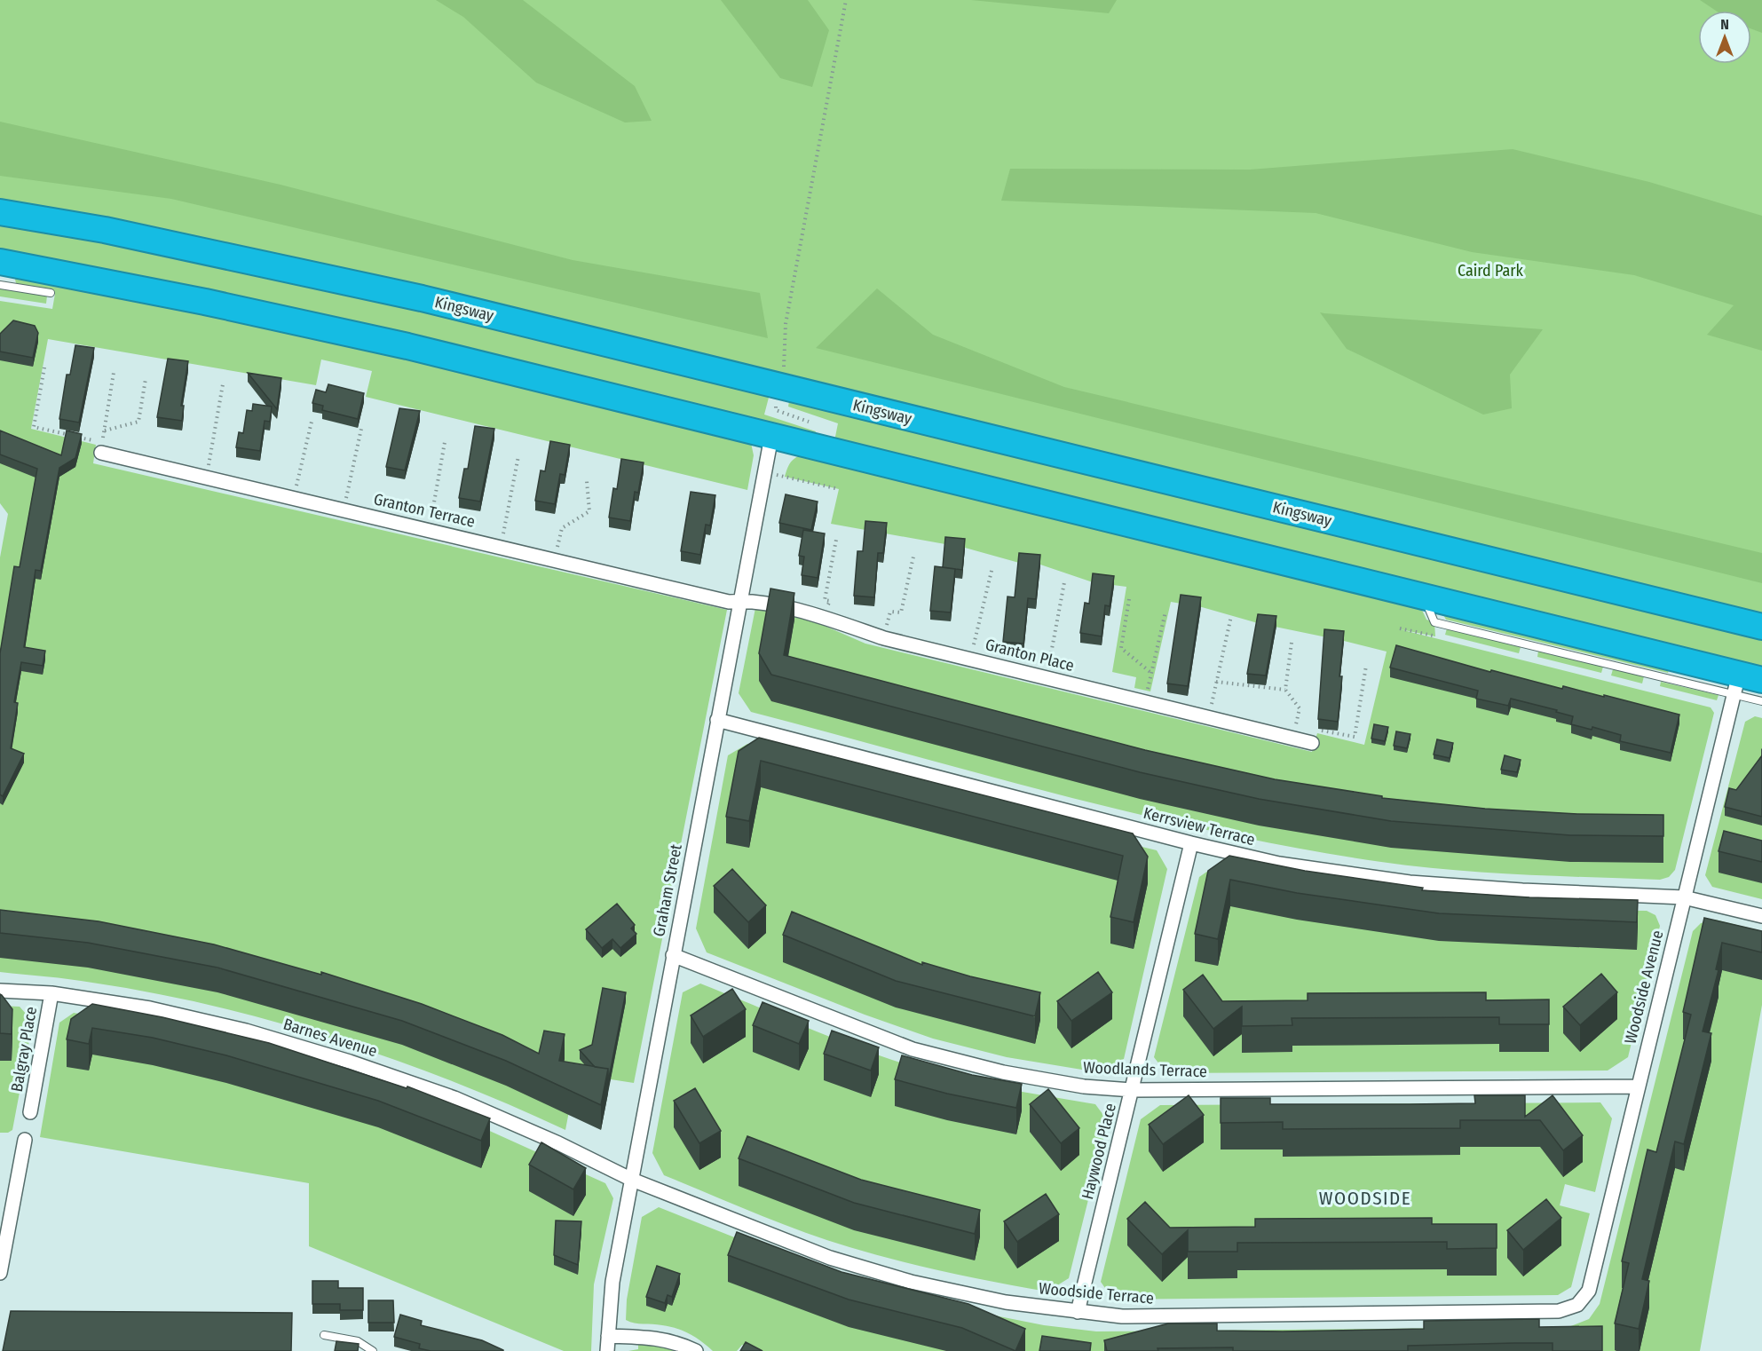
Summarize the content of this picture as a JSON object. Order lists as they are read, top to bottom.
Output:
{
  "streets": {
    "highway": ["Kingsway"],
    "street": [
      "Granton Terrace",
      "Granton Place",
      "Kerrsview Terrace",
      "Graham Street",
      "Woodside Avenue",
      "Barnes Avenue",
      "Balgray Place",
      "Woodlands Terrace",
      "Haywood Place",
      "Woodside Terrace"
    ]
  },
  "crossings": [
    ["Granton Terrace", "Granton Place"],
    ["Granton Terrace", "Graham Street"],
    ["Granton Place", "Graham Street"],
    ["Kerrsview Terrace", "Graham Street"],
    ["Kerrsview Terrace", "Woodside Avenue"],
    ["Kerrsview Terrace", "Haywood Place"],
    ["Graham Street", "Barnes Avenue"],
    ["Graham Street", "Woodlands Terrace"],
    ["Graham Street", "Woodside Terrace"],
    ["Woodside Avenue", "Woodlands Terrace"],
    ["Woodside Avenue", "Woodside Terrace"],
    ["Barnes Avenue", "Balgray Place"],
    ["Barnes Avenue", "Woodside Terrace"],
    ["Woodlands Terrace", "Haywood Place"],
    ["Haywood Place", "Woodside Terrace"]
  ],
  "districts": ["WOODSIDE"],
  "parks": ["Caird Park"],
  "north": "top"
}
